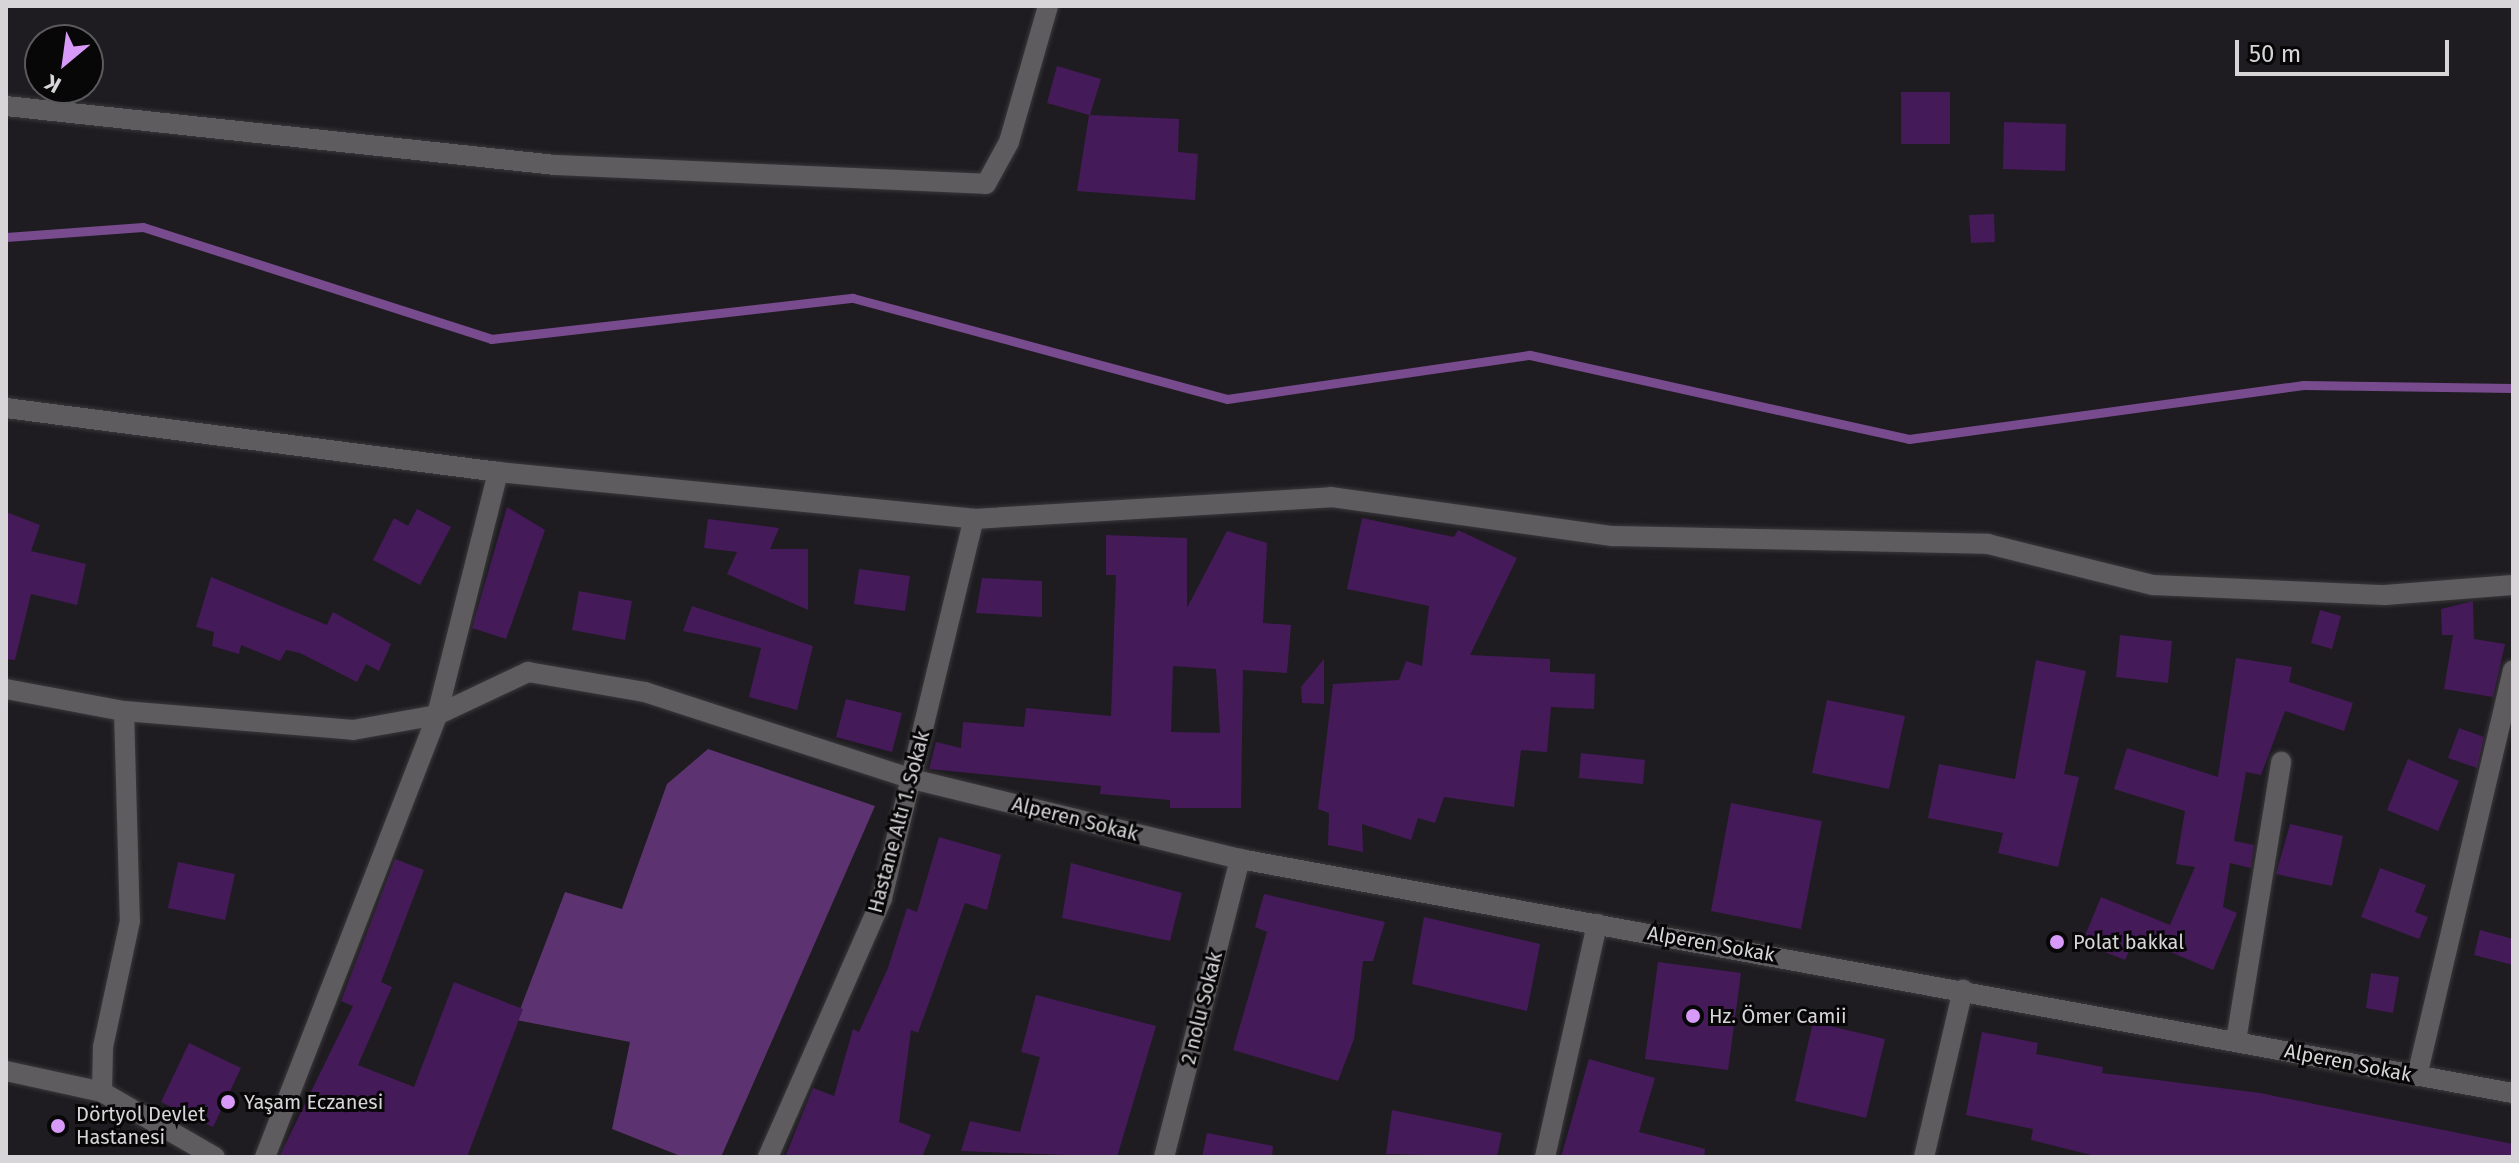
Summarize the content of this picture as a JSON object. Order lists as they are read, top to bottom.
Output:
{
  "streets": {
    "street": ["Alperen Sokak", "Hastane Altı 1. Sokak", "2 nolu Sokak"]
  },
  "crossings": [
    ["Alperen Sokak", "Hastane Altı 1. Sokak"],
    ["Alperen Sokak", "2 nolu Sokak"]
  ],
  "places": [
    "Polat bakkal",
    "Hz. Ömer Camii",
    "Yaşam Eczanesi",
    "Dörtyol Devlet Hastanesi"
  ],
  "scale_bar": "50 m",
  "north": "bottom left"
}
